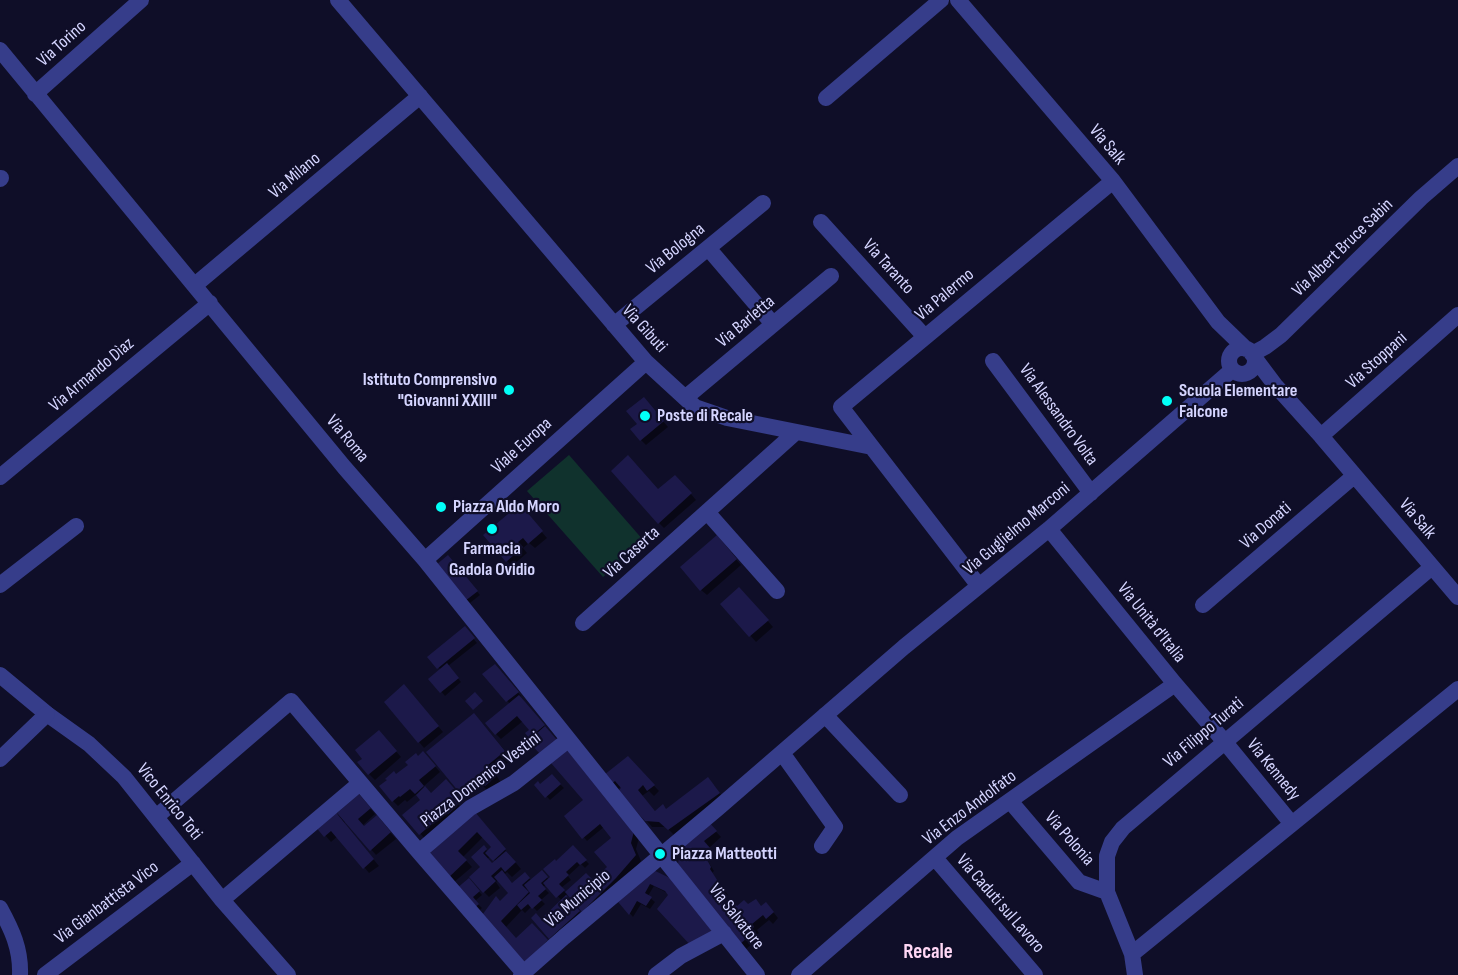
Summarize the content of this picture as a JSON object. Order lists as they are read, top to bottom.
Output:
{
  "streets": {
    "street": [
      "Via Torino",
      "Via Salk",
      "Via Milano",
      "Via Albert Bruce Sabin",
      "Via Bologna",
      "Via Taranto",
      "Via Palermo",
      "Via Barletta",
      "Via Gibuti",
      "Via Stoppani",
      "Via Armando Dìaz",
      "Via Alessandro Volta",
      "Via Roma",
      "Viale Europa",
      "Via Donati",
      "Via Guglielmo Marconi",
      "Via Caserta",
      "Via Unità d'Italia",
      "Via Filippo Turati",
      "Via Kennedy",
      "Piazza Domenico Vestini",
      "Vico Enrico Toti",
      "Via Enzo Andolfato",
      "Via Polonia",
      "Via Municipio",
      "Via Gianbattista Vico",
      "Via Caduti sul Lavoro",
      "Via Salvatore"
    ]
  },
  "crossings": [
    ["Via Torino", "Via Roma"],
    ["Via Salk", "Via Albert Bruce Sabin"],
    ["Via Salk", "Via Palermo"],
    ["Via Salk", "Via Stoppani"],
    ["Via Salk", "Via Donati"],
    ["Via Salk", "Via Guglielmo Marconi"],
    ["Via Salk", "Via Filippo Turati"],
    ["Via Milano", "Via Gibuti"],
    ["Via Milano", "Via Roma"],
    ["Via Albert Bruce Sabin", "Via Guglielmo Marconi"],
    ["Via Bologna", "Via Gibuti"],
    ["Via Taranto", "Via Palermo"],
    ["Via Palermo", "Via Gibuti"],
    ["Via Barletta", "Via Gibuti"],
    ["Via Gibuti", "Viale Europa"],
    ["Via Gibuti", "Via Caserta"],
    ["Via Armando Dìaz", "Via Roma"],
    ["Via Alessandro Volta", "Via Guglielmo Marconi"],
    ["Via Roma", "Viale Europa"],
    ["Via Roma", "Via Guglielmo Marconi"],
    ["Via Roma", "Piazza Domenico Vestini"],
    ["Via Roma", "Via Municipio"],
    ["Via Roma", "Via Salvatore"],
    ["Via Guglielmo Marconi", "Via Unità d'Italia"],
    ["Via Guglielmo Marconi", "Via Municipio"],
    ["Via Guglielmo Marconi", "Via Salvatore"],
    ["Via Unità d'Italia", "Via Filippo Turati"],
    ["Via Unità d'Italia", "Via Kennedy"],
    ["Via Unità d'Italia", "Via Enzo Andolfato"],
    ["Via Filippo Turati", "Via Kennedy"],
    ["Via Filippo Turati", "Via Polonia"],
    ["Vico Enrico Toti", "Via Gianbattista Vico"],
    ["Via Enzo Andolfato", "Via Polonia"],
    ["Via Enzo Andolfato", "Via Caduti sul Lavoro"],
    ["Via Municipio", "Via Salvatore"]
  ],
  "districts": ["Recale"],
  "places": [
    "Istituto Comprensivo \"Giovanni XXIII\"",
    "Scuola Elementare Falcone",
    "Poste di Recale",
    "Piazza Aldo Moro",
    "Farmacia Gadola Ovidio",
    "Piazza Matteotti"
  ]
}
